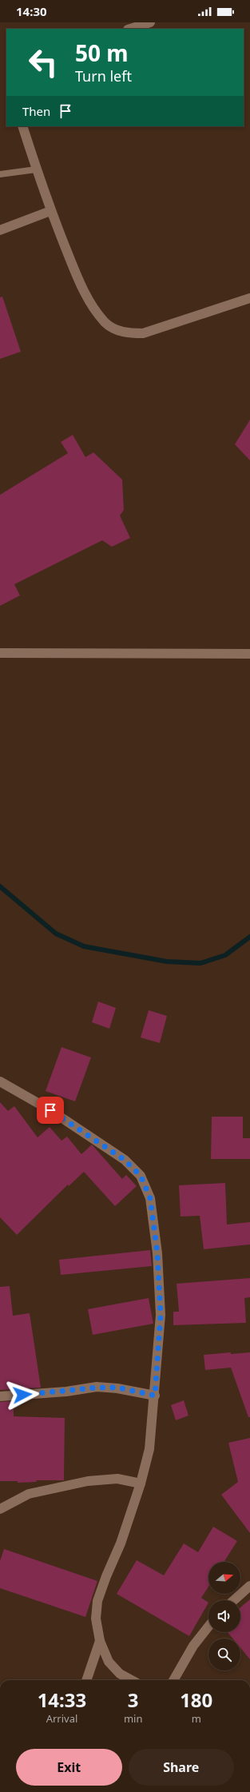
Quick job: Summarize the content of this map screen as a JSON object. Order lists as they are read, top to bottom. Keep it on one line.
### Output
{"north":"right","page":{"status":"14:30","turn":["50 m","Turn left"],"then":"Then","eta":["14:33","Arrival","3","min","180","m"],"buttons":["Exit","Share"]}}
